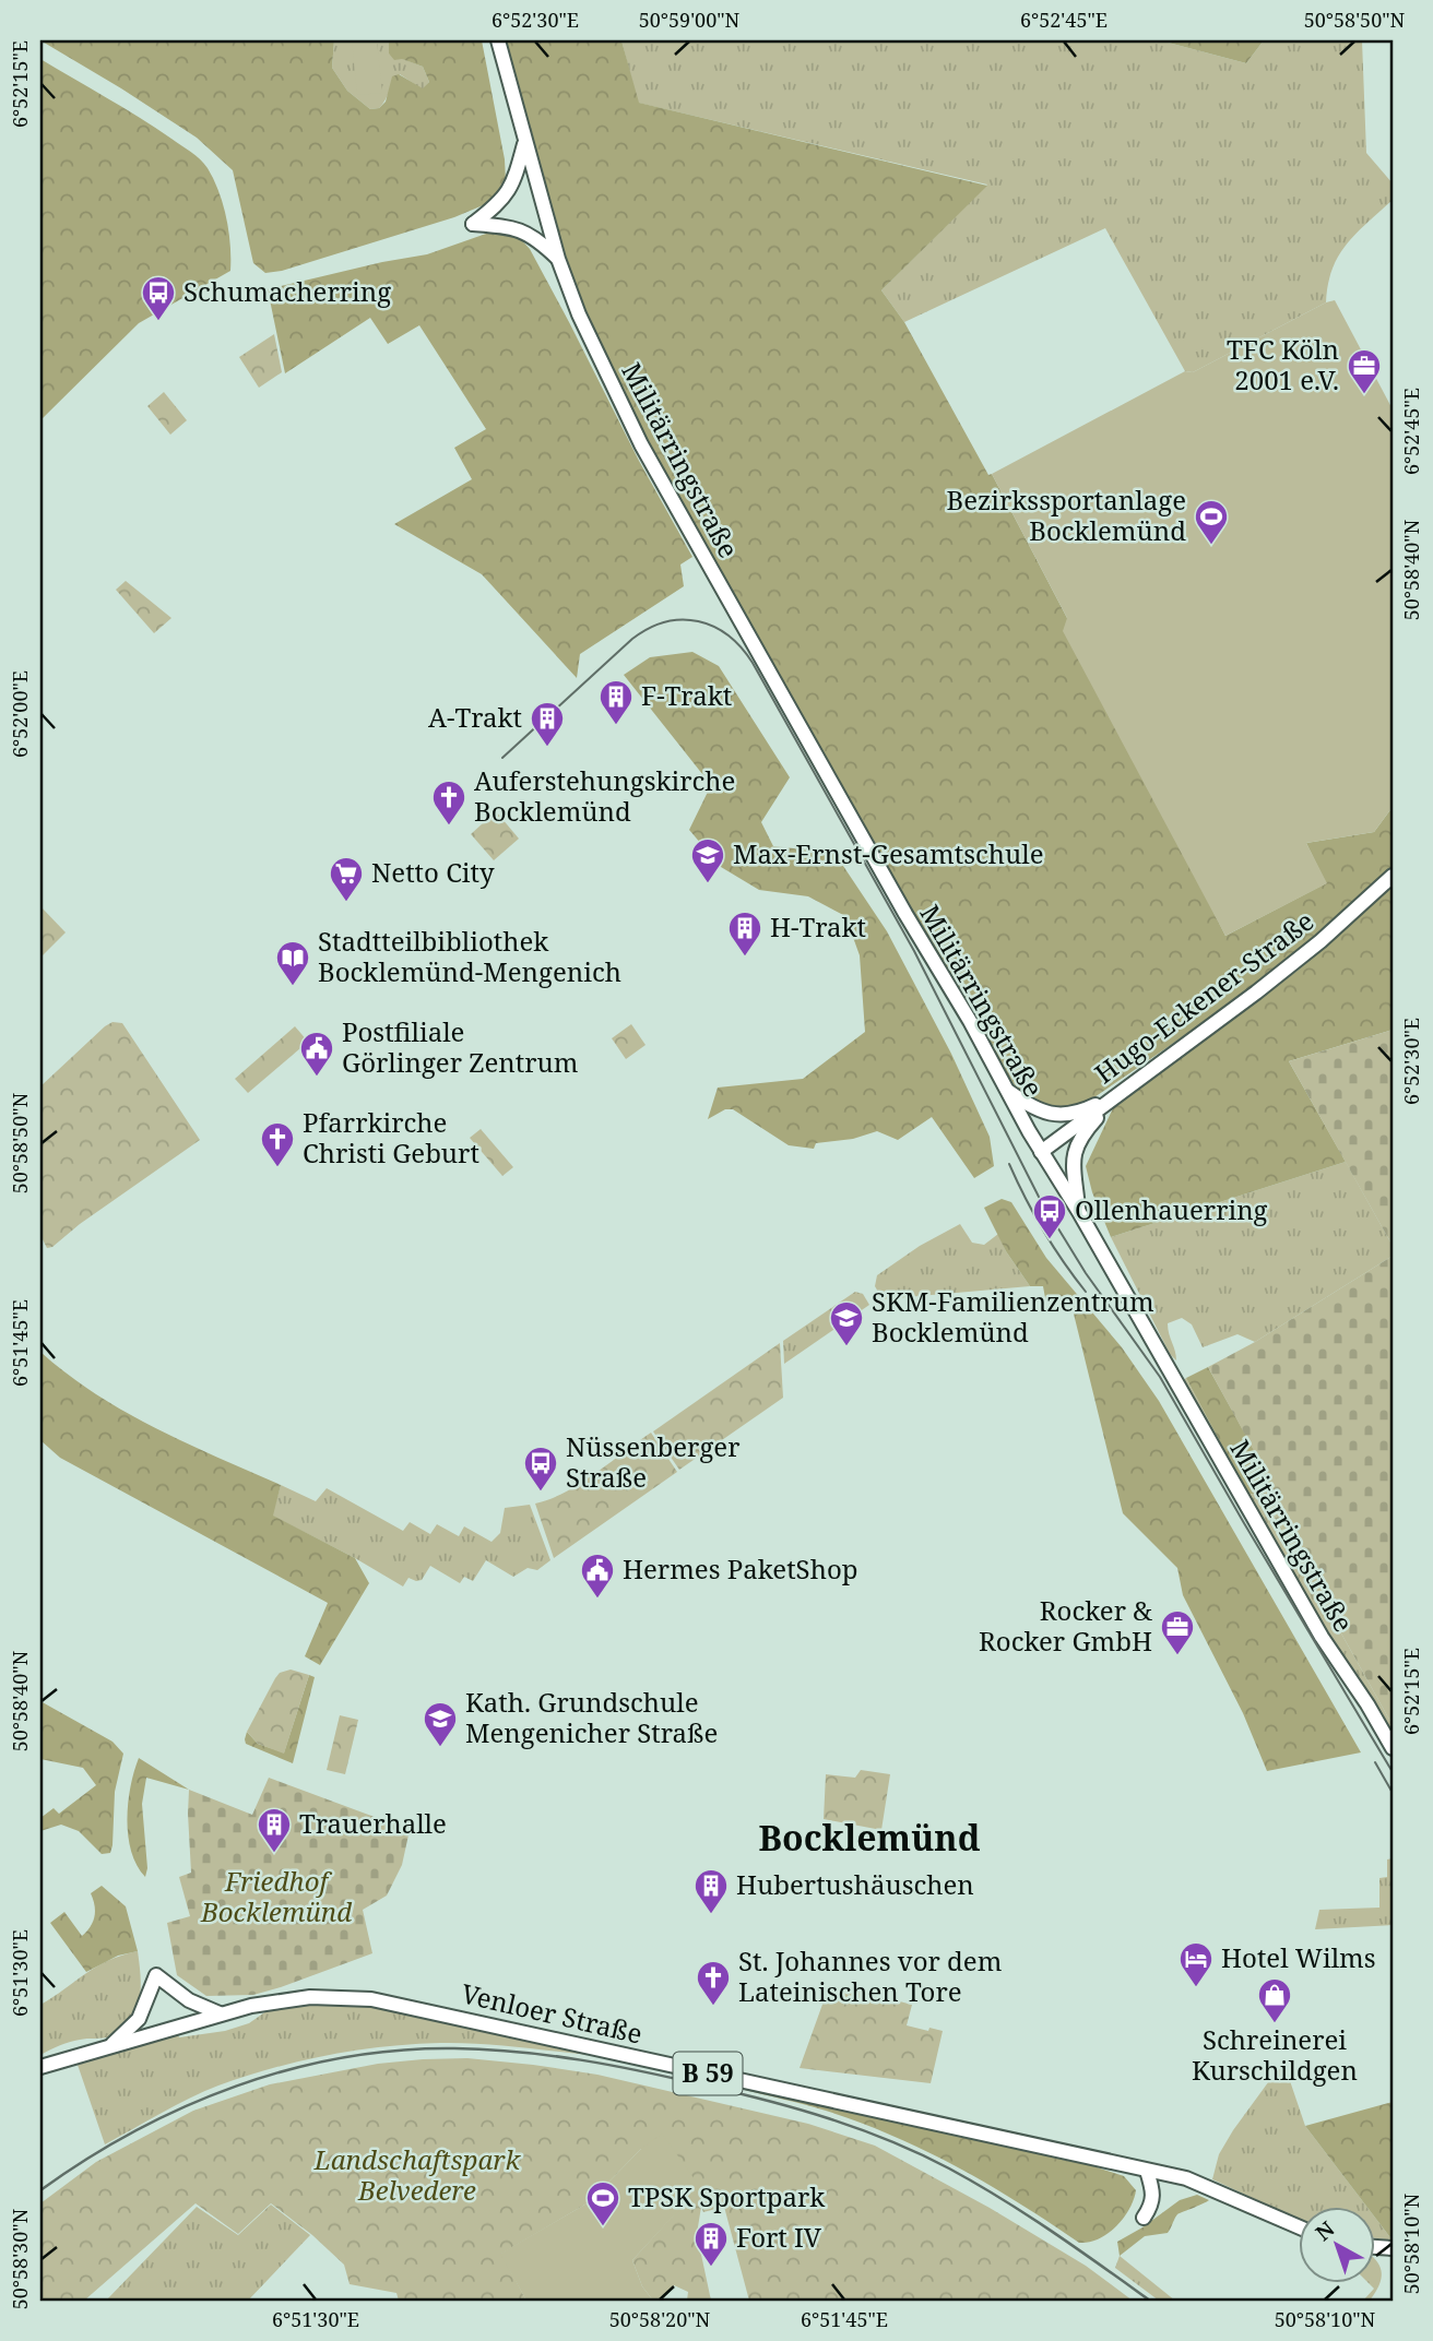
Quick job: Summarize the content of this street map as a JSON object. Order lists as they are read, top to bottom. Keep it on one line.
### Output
{"streets":{"main road":["Militärringstraße","Hugo-Eckener-Straße","Venloer Straße","B 59"]},"crossings":[["Militärringstraße","Hugo-Eckener-Straße"]],"districts":["Bocklemünd"],"parks":["Friedhof Bocklemünd","Landschaftspark Belvedere"],"places":{"bus stop":["Schumacherring","Ollenhauerring","Nüssenberger Straße"],"office":["TFC Köln 2001 e.V.","Rocker & Rocker GmbH"],"sports":["Bezirkssportanlage Bocklemünd","TPSK Sportpark"],"building":["F-Trakt","A-Trakt","H-Trakt","Trauerhalle","Hubertushäuschen","Fort IV"],"church":["Auferstehungskirche Bocklemünd","Pfarrkirche Christi Geburt","St. Johannes vor dem Lateinischen Tore"],"school or university":["Max-Ernst-Gesamtschule","SKM-Familienzentrum Bocklemünd","Kath. Grundschule Mengenicher Straße"],"supermarket":["Netto City"],"library":["Stadtteilbibliothek Bocklemünd-Mengenich"],"public building":["Postfiliale Görlinger Zentrum","Hermes PaketShop"],"hotel":["Hotel Wilms"],"shop":["Schreinerei Kurschildgen"]},"north":"top left","coordinates":["6°52'30\"E","50°59'00\"N","6°52'45\"E","50°58'50\"N","6°52'15\"E","50°58'40\"N","6°52'00\"E","6°51'45\"E","6°51'30\"E","50°58'10\"N","50°58'30\"N","50°58'20\"N"]}
